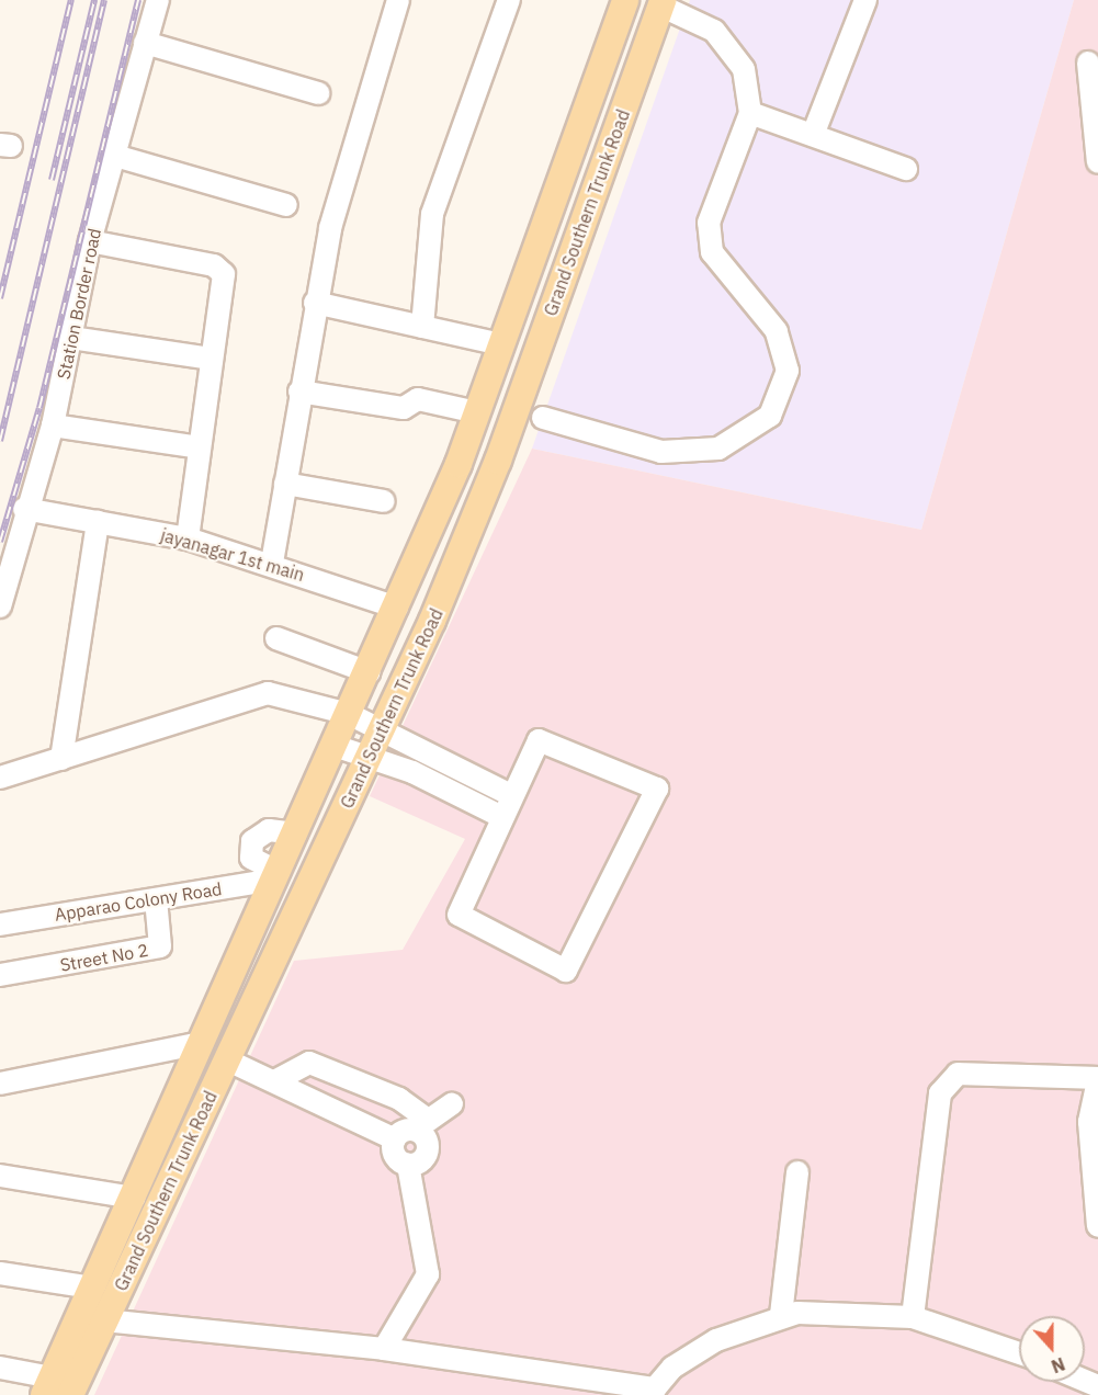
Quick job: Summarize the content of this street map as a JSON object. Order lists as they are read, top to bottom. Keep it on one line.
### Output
{"streets":{"main road":["Grand Southern Trunk Road"],"street":["Station Border road","jayanagar 1st main","Apparao Colony Road","Street No 2"]},"crossings":[["Grand Southern Trunk Road","jayanagar 1st main"],["Grand Southern Trunk Road","Apparao Colony Road"],["Station Border road","jayanagar 1st main"],["Apparao Colony Road","Street No 2"]],"north":"bottom"}
